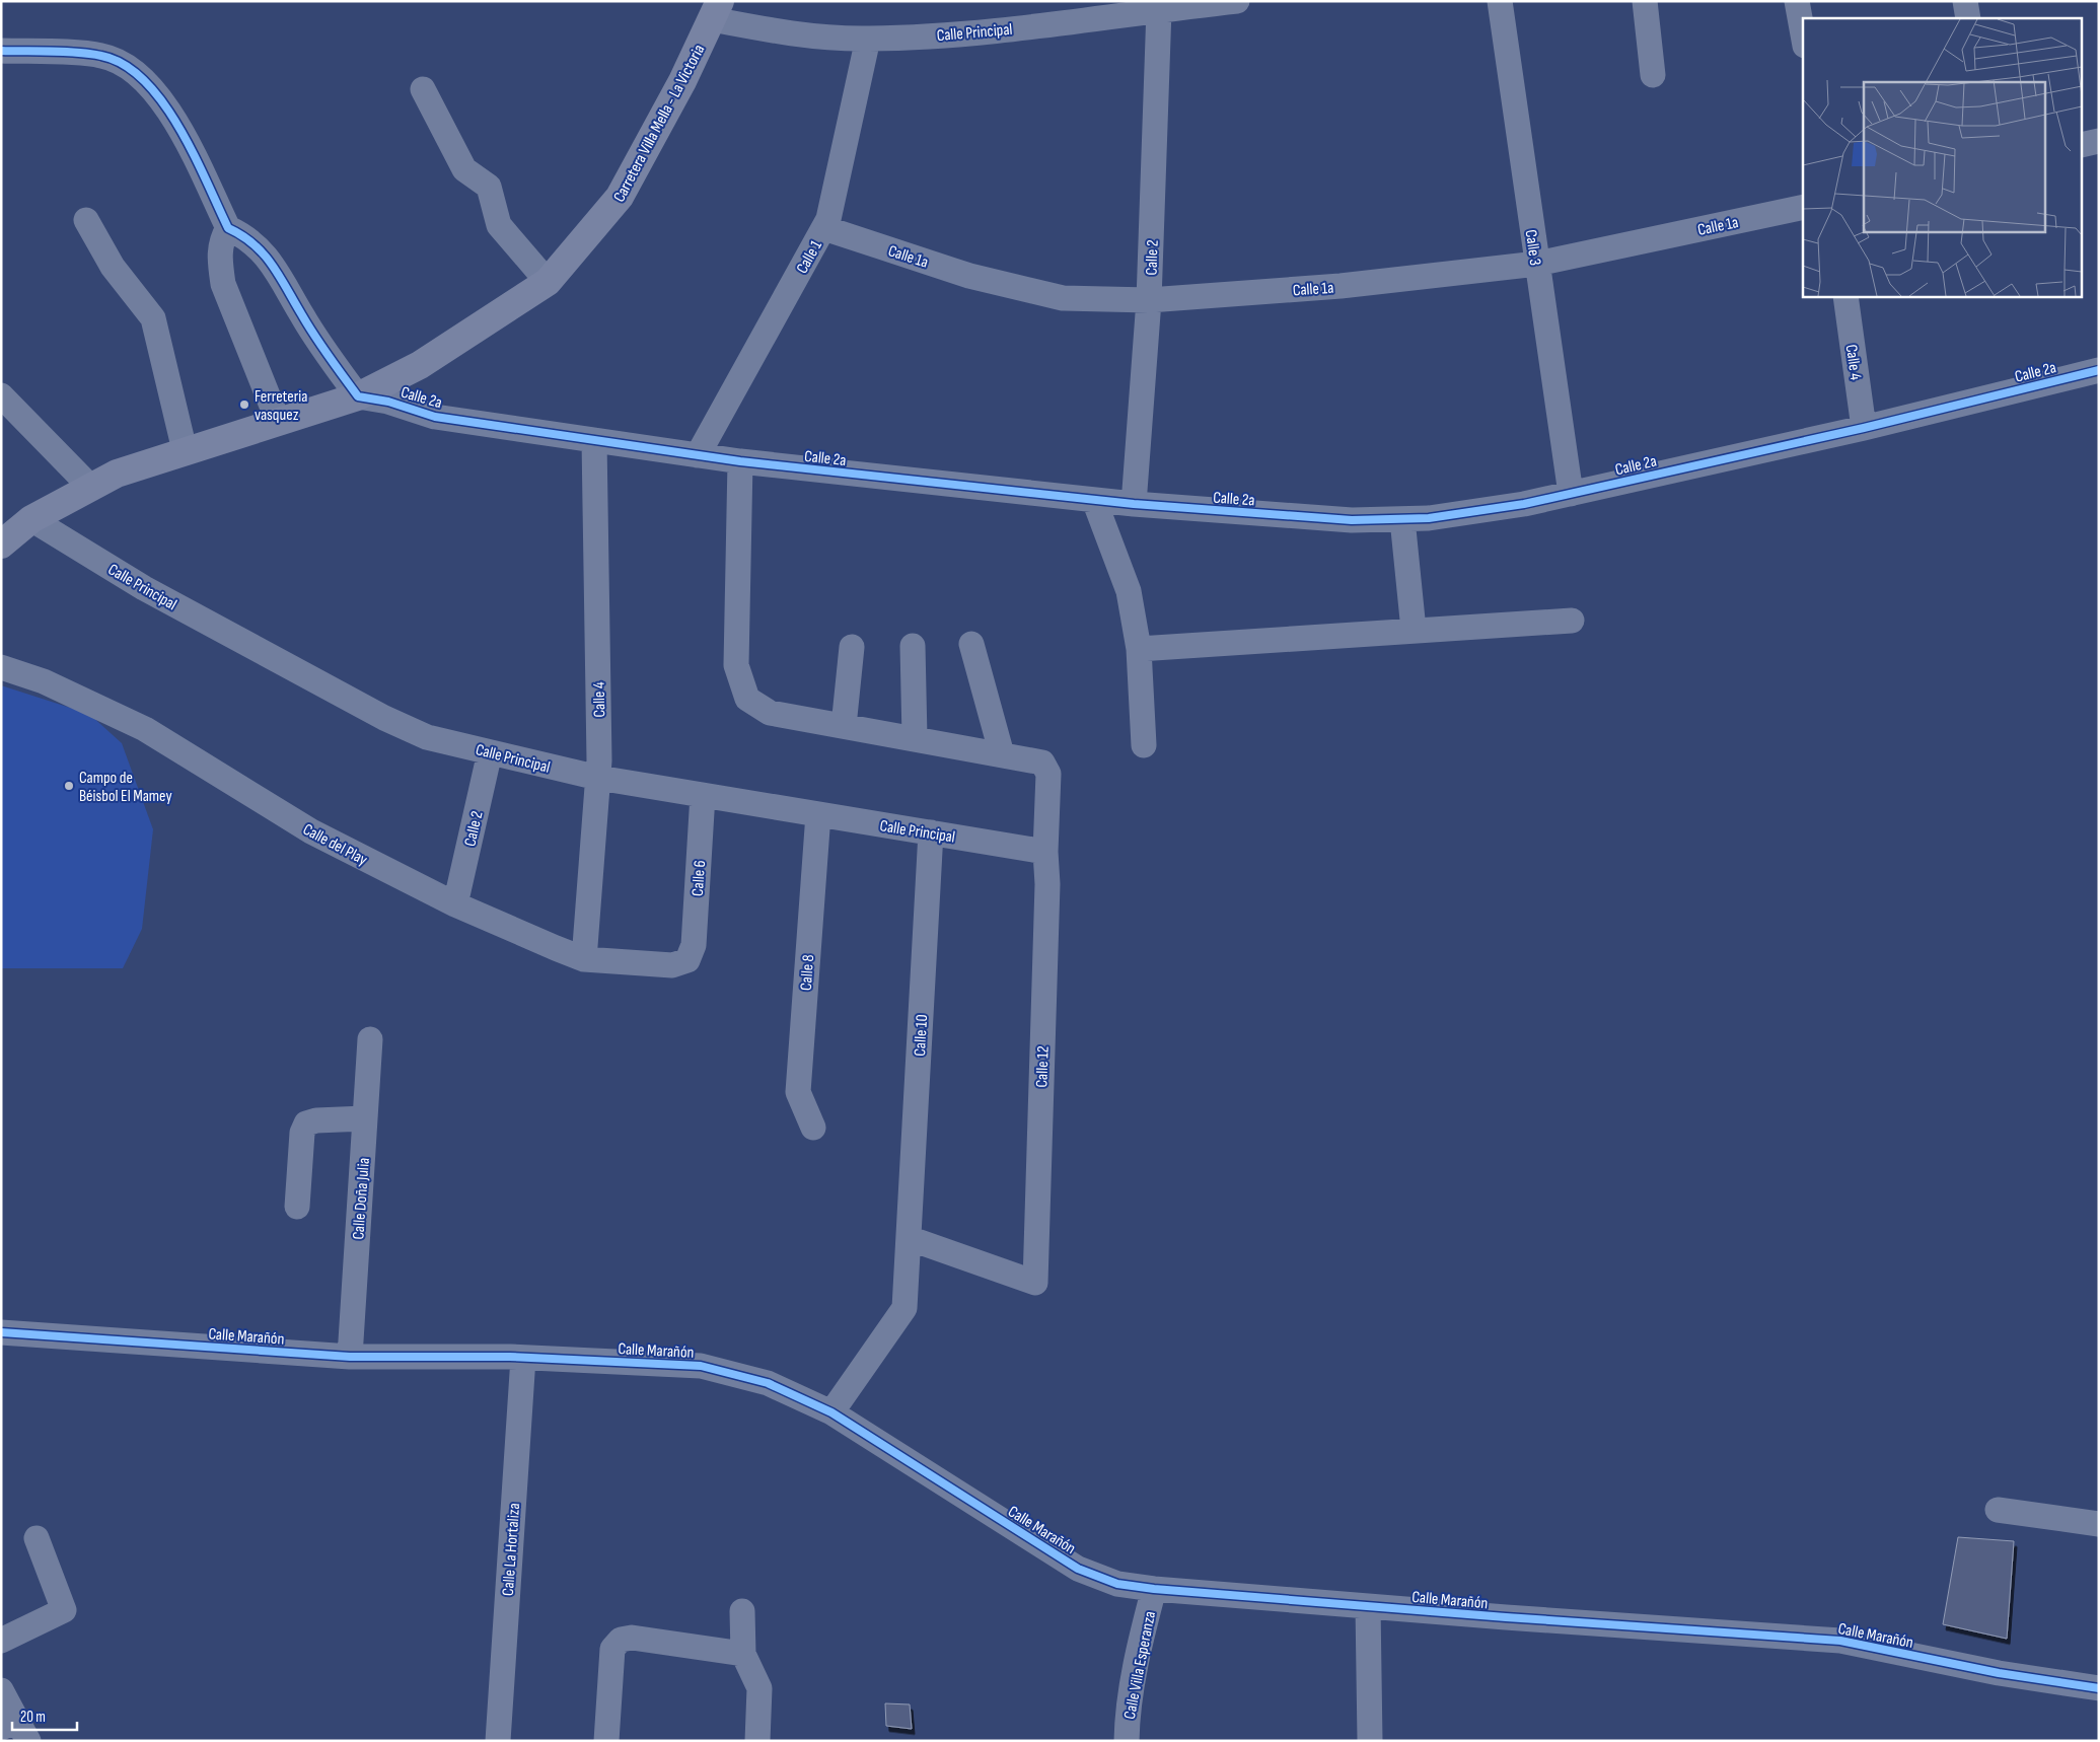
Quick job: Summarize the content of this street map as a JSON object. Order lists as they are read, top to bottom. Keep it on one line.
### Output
{"streets":{"main road":["Carretera Villa Mella - La Victoria"],"street":["Calle Principal","Calle 1a","Calle 3","Calle 1","Calle 2","Calle 4","Calle 2a","Calle del Play","Calle 6","Calle 8","Calle 10","Calle 12","Calle Doña Julia","Calle Marañón","Calle La Hortaliza","Calle Villa Esperanza"]},"crossings":[["Calle Principal","Carretera Villa Mella - La Victoria"],["Calle Principal","Calle 1"],["Calle Principal","Calle 2"],["Calle Principal","Calle 4"],["Calle Principal","Calle 6"],["Calle Principal","Calle 8"],["Calle Principal","Calle 10"],["Calle Principal","Calle 12"],["Carretera Villa Mella - La Victoria","Calle 2a"],["Calle 1a","Calle 3"],["Calle 1a","Calle 1"],["Calle 1a","Calle 2"],["Calle 3","Calle 2a"],["Calle 1","Calle 2a"],["Calle 2","Calle 2a"],["Calle 2","Calle del Play"],["Calle 4","Calle 2a"],["Calle 4","Calle del Play"],["Calle del Play","Calle 6"],["Calle 10","Calle 12"],["Calle 10","Calle Marañón"],["Calle Doña Julia","Calle Marañón"],["Calle Marañón","Calle La Hortaliza"],["Calle Marañón","Calle Villa Esperanza"]],"places":["Ferreteria vasquez","Campo de Béisbol El Mamey"],"scale_bar":"20 m"}
